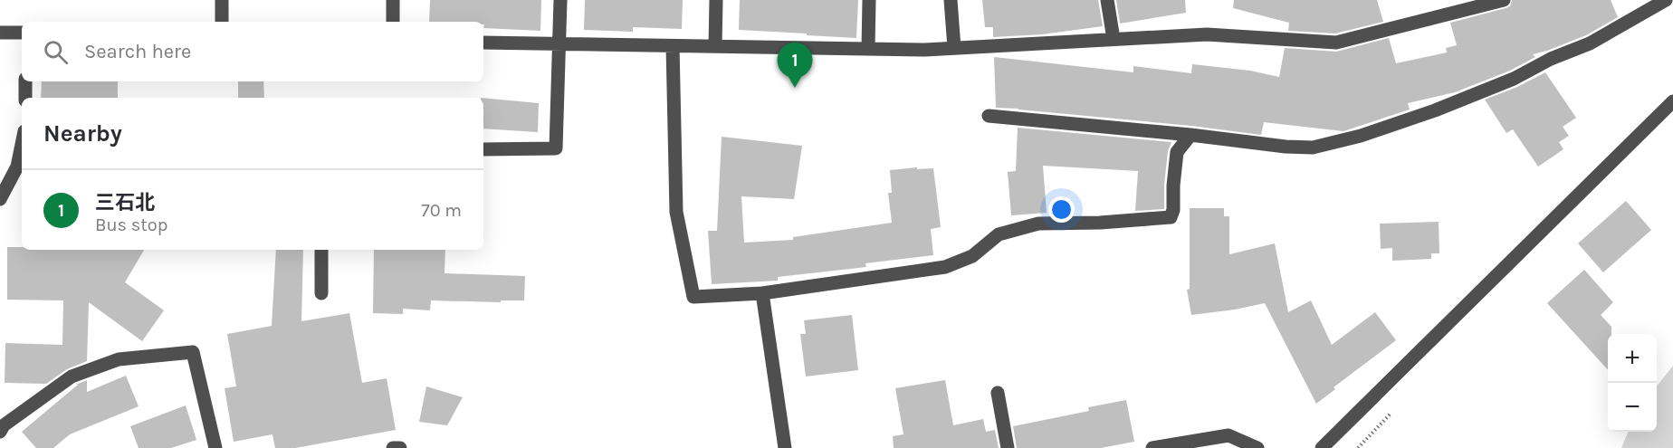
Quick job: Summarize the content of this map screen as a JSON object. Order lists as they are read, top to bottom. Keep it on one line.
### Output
{"page":{"search":"Search here","pins":"1","heading":"Nearby","list":[{"mark":"1","name":"三石北","note":"Bus stop","value":"70 m"}],"map_buttons":["+","−"]}}
